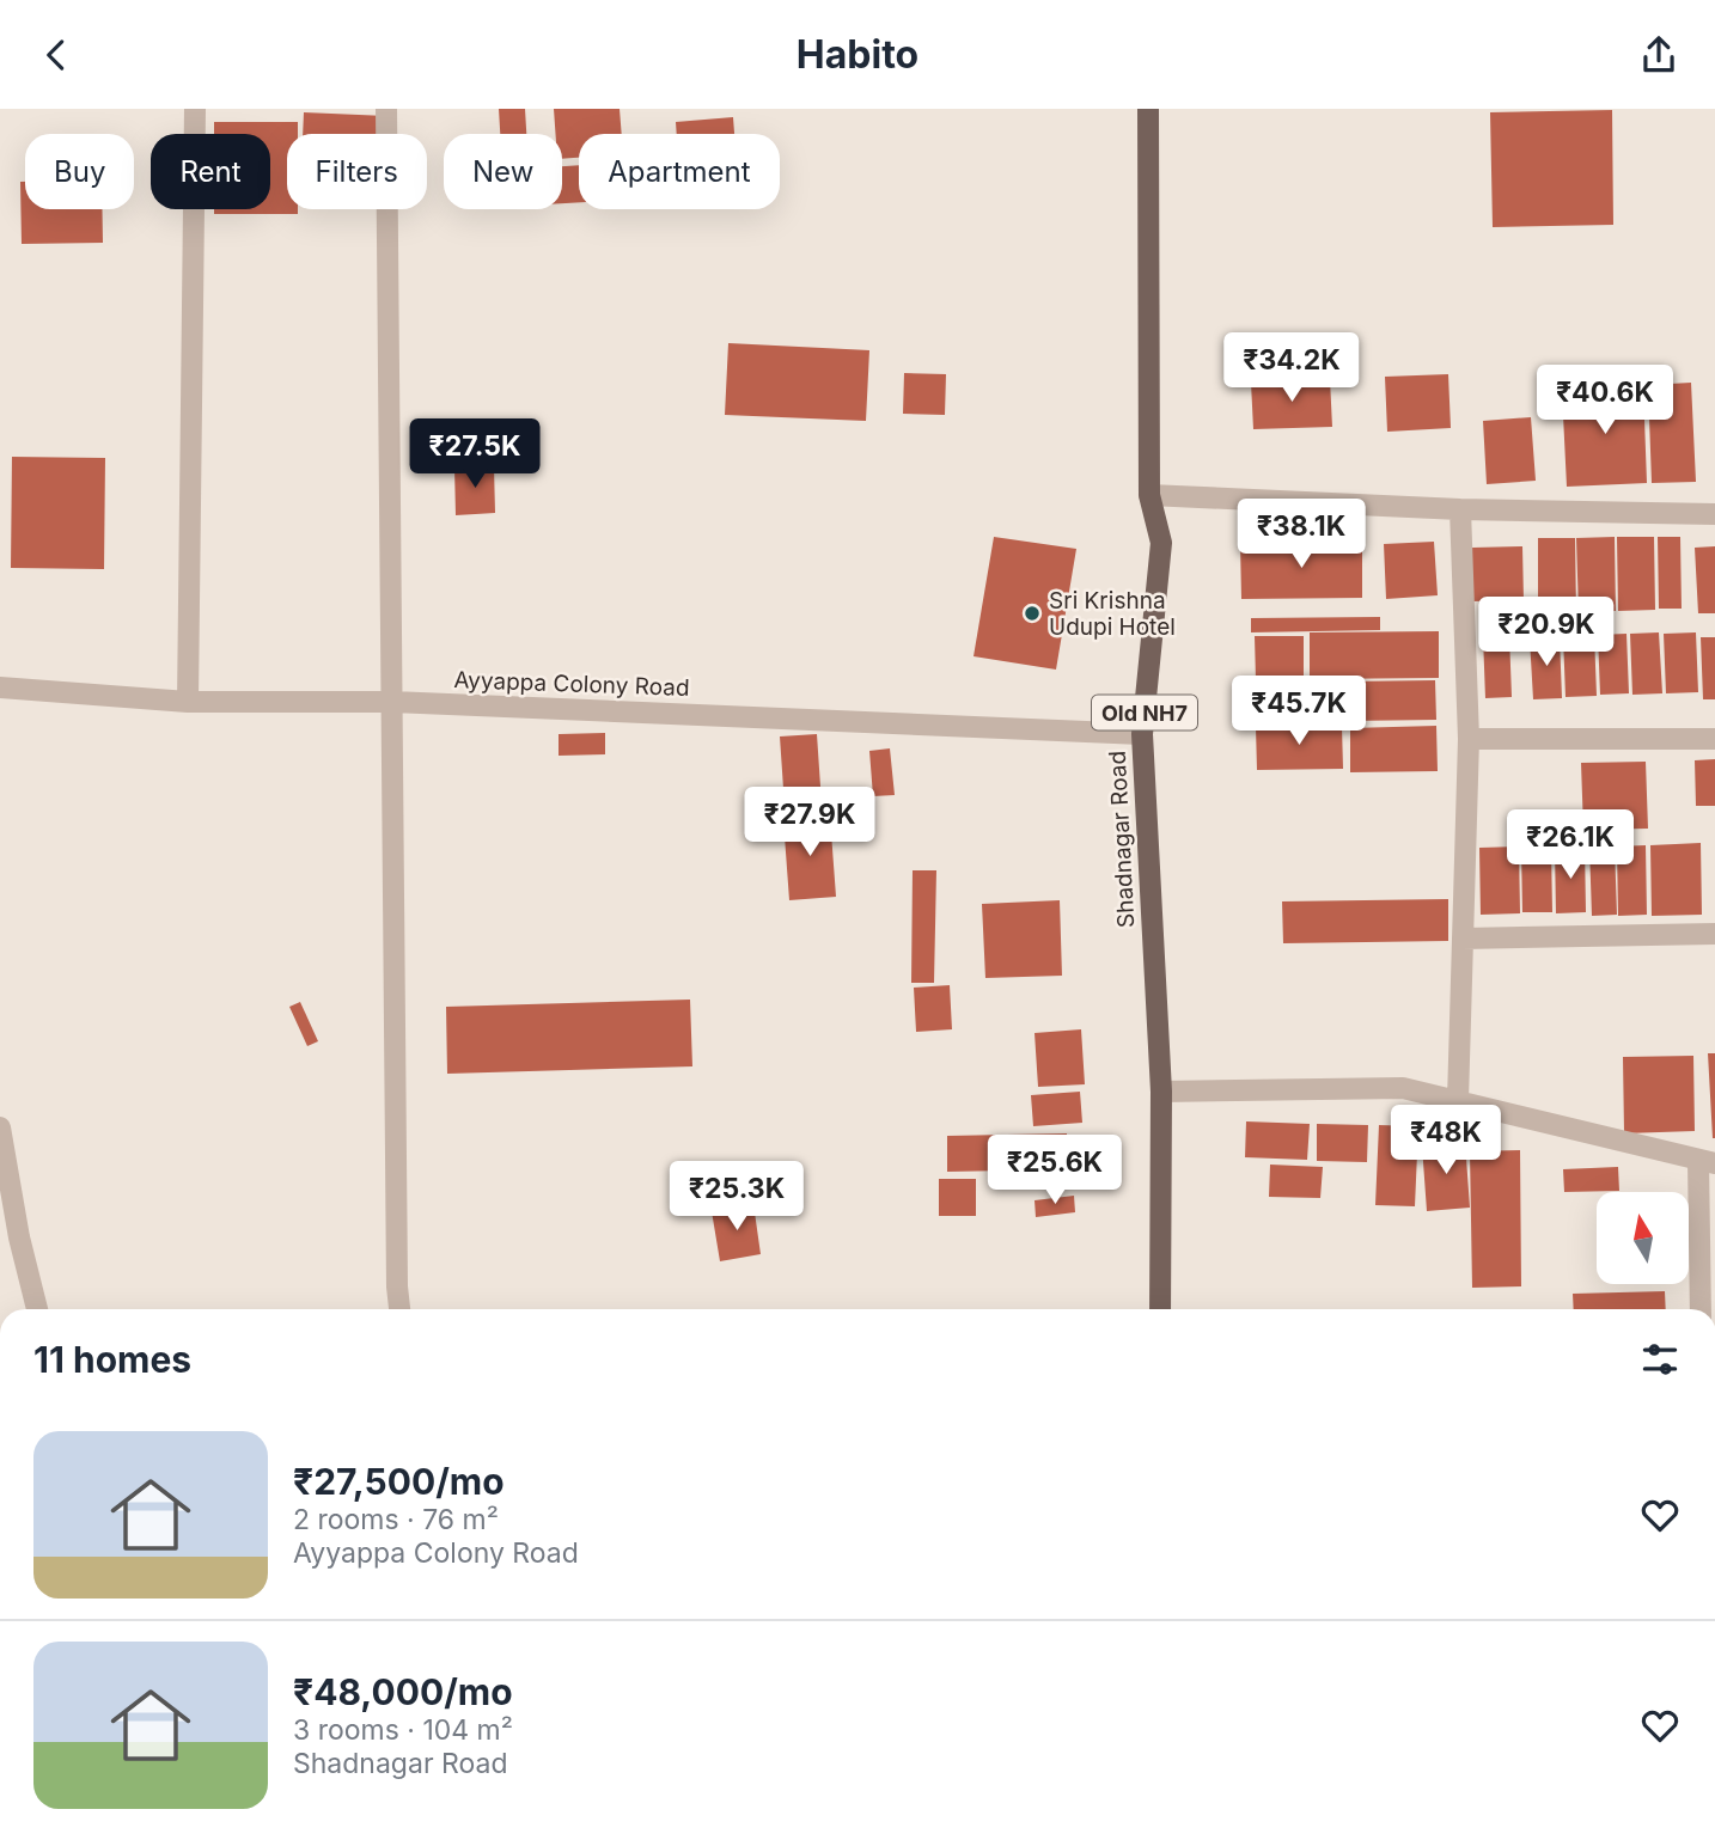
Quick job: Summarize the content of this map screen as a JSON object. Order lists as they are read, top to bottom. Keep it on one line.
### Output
{"streets":{"main road":["Old NH7","Shadnagar Road"],"street":["Ayyappa Colony Road"]},"crossings":[["Ayyappa Colony Road","Shadnagar Road"]],"places":["Sri Krishna Udupi Hotel"],"north":"top","page":{"header":"Habito","chip":["Buy","Rent","Filters","New","Apartment"],"price":["₹34.2K","₹40.6K","₹27.5K","₹38.1K","₹20.9K","₹45.7K","₹27.9K","₹26.1K","₹48K","₹25.6K","₹25.3K"],"heading":"11 homes","list":[{"name":"₹27,500/mo","note":"2 rooms · 76 m² · Ayyappa Colony Road"},{"name":"₹48,000/mo","note":"3 rooms · 104 m² · Shadnagar Road"}]}}
